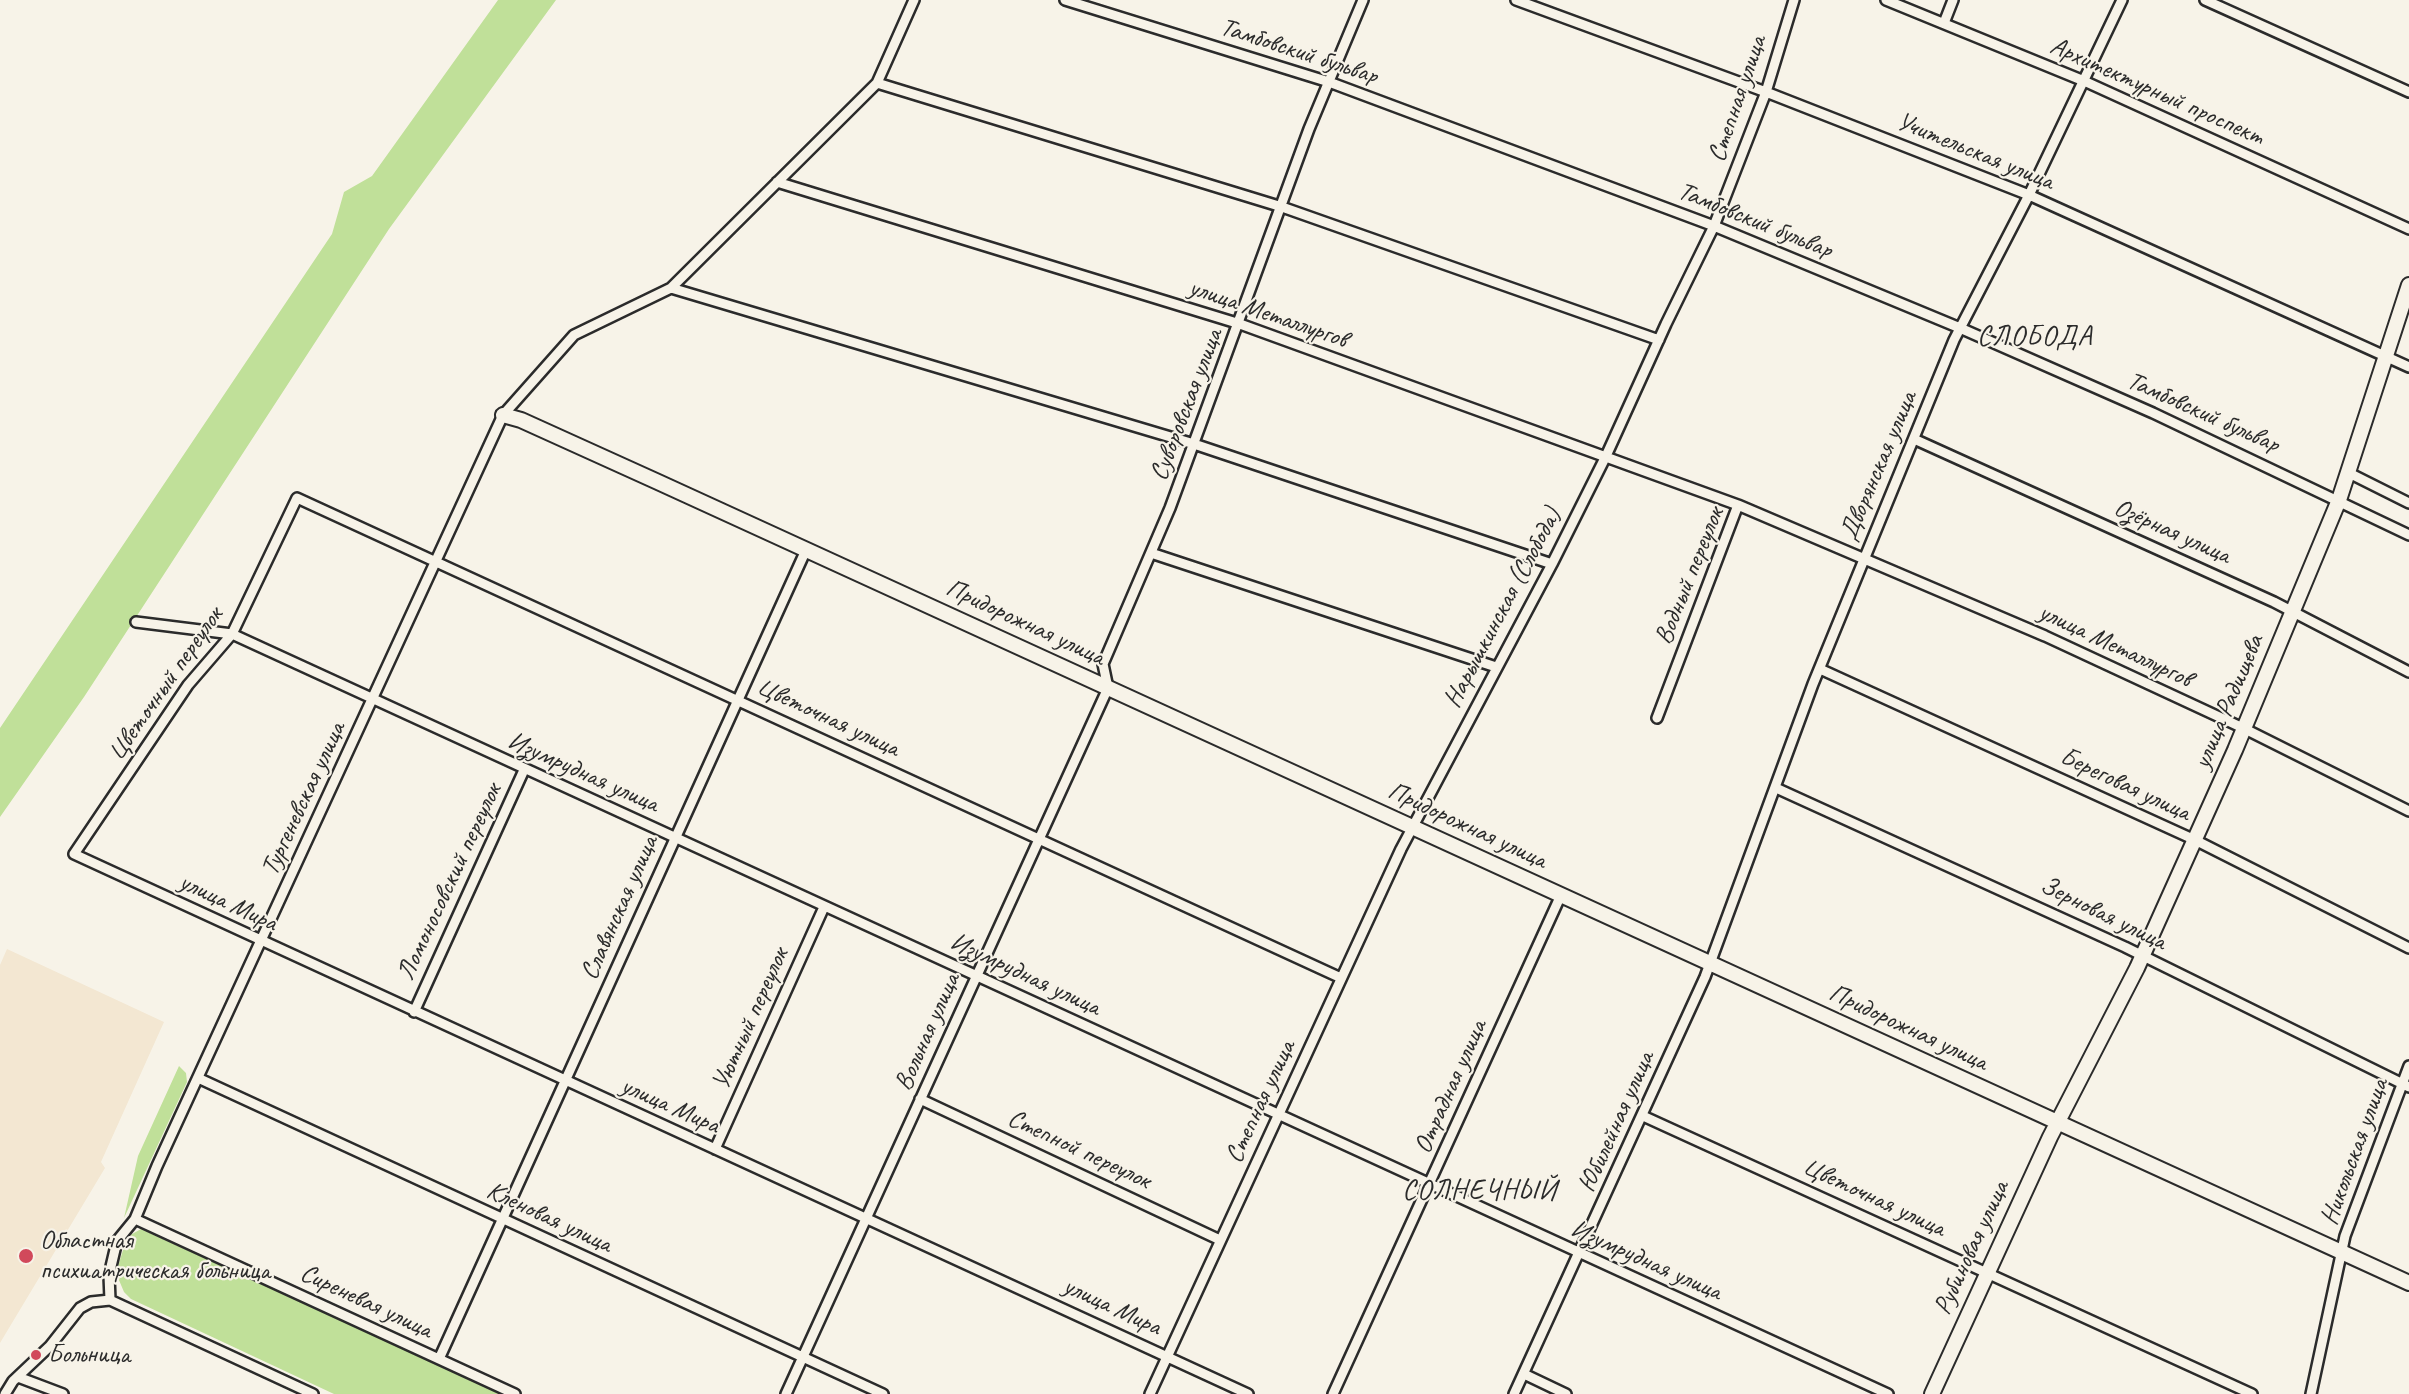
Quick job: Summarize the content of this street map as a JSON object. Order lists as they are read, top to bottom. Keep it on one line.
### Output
{"streets":{"street":["Тамбовский бульвар","Архитектурный проспект","Степная улица","Учительская улица","улица Металлургов","Суворовская улица","Дворянская улица","Озёрная улица","Водный переулок","Нарышкинская (Слобода)","Придорожная улица","Цветочный переулок","улица Радищева","Цветочная улица","Изумрудная улица","Береговая улица","Тургеневская улица","Ломоносовский переулок","улица Мира","Славянская улица","Зерновая улица","Уютный переулок","Вольная улица","Отрадная улица","Юбилейная улица","Степной переулок","Никольская улица","Кленовая улица","Рубиновая улица","Сиреневая улица"]},"crossings":[["Тамбовский бульвар","Степная улица"],["Тамбовский бульвар","Суворовская улица"],["Тамбовский бульвар","Дворянская улица"],["Тамбовский бульвар","улица Радищева"],["Архитектурный проспект","Дворянская улица"],["Степная улица","Учительская улица"],["Степная улица","Нарышкинская (Слобода)"],["Степная улица","Придорожная улица"],["Степная улица","Цветочная улица"],["Степная улица","Изумрудная улица"],["Степная улица","улица Мира"],["Степная улица","Степной переулок"],["Учительская улица","Дворянская улица"],["Учительская улица","улица Радищева"],["улица Металлургов","Суворовская улица"],["улица Металлургов","Дворянская улица"],["улица Металлургов","Водный переулок"],["улица Металлургов","Нарышкинская (Слобода)"],["улица Металлургов","улица Радищева"],["улица Металлургов","Тургеневская улица"],["Суворовская улица","Придорожная улица"],["Суворовская улица","Вольная улица"],["Дворянская улица","Озёрная улица"],["Дворянская улица","Водный переулок"],["Дворянская улица","Придорожная улица"],["Дворянская улица","Береговая улица"],["Дворянская улица","Зерновая улица"],["Дворянская улица","Юбилейная улица"],["Озёрная улица","улица Радищева"],["Нарышкинская (Слобода)","Придорожная улица"],["Придорожная улица","улица Радищева"],["Придорожная улица","Тургеневская улица"],["Придорожная улица","Славянская улица"],["Придорожная улица","Вольная улица"],["Придорожная улица","Отрадная улица"],["Придорожная улица","Юбилейная улица"],["Придорожная улица","Никольская улица"],["Придорожная улица","Рубиновая улица"],["Цветочный переулок","Цветочная улица"],["Цветочный переулок","Изумрудная улица"],["Цветочный переулок","улица Мира"],["улица Радищева","Береговая улица"],["улица Радищева","Зерновая улица"],["улица Радищева","Рубиновая улица"],["Цветочная улица","Тургеневская улица"],["Цветочная улица","Славянская улица"],["Цветочная улица","Вольная улица"],["Цветочная улица","Юбилейная улица"],["Цветочная улица","Рубиновая улица"],["Изумрудная улица","Тургеневская улица"],["Изумрудная улица","Ломоносовский переулок"],["Изумрудная улица","Славянская улица"],["Изумрудная улица","Уютный переулок"],["Изумрудная улица","Вольная улица"],["Изумрудная улица","Отрадная улица"],["Изумрудная улица","Юбилейная улица"],["Тургеневская улица","улица Мира"],["Тургеневская улица","Кленовая улица"],["Тургеневская улица","Сиреневая улица"],["Ломоносовский переулок","улица Мира"],["улица Мира","Славянская улица"],["улица Мира","Уютный переулок"],["улица Мира","Вольная улица"],["Славянская улица","Кленовая улица"],["Славянская улица","Сиреневая улица"],["Зерновая улица","Никольская улица"],["Вольная улица","Степной переулок"],["Вольная улица","Кленовая улица"]],"districts":["СЛОБОДА","СОЛНЕЧНЫЙ"],"places":["Областная психиатрическая больница","Больница"]}
